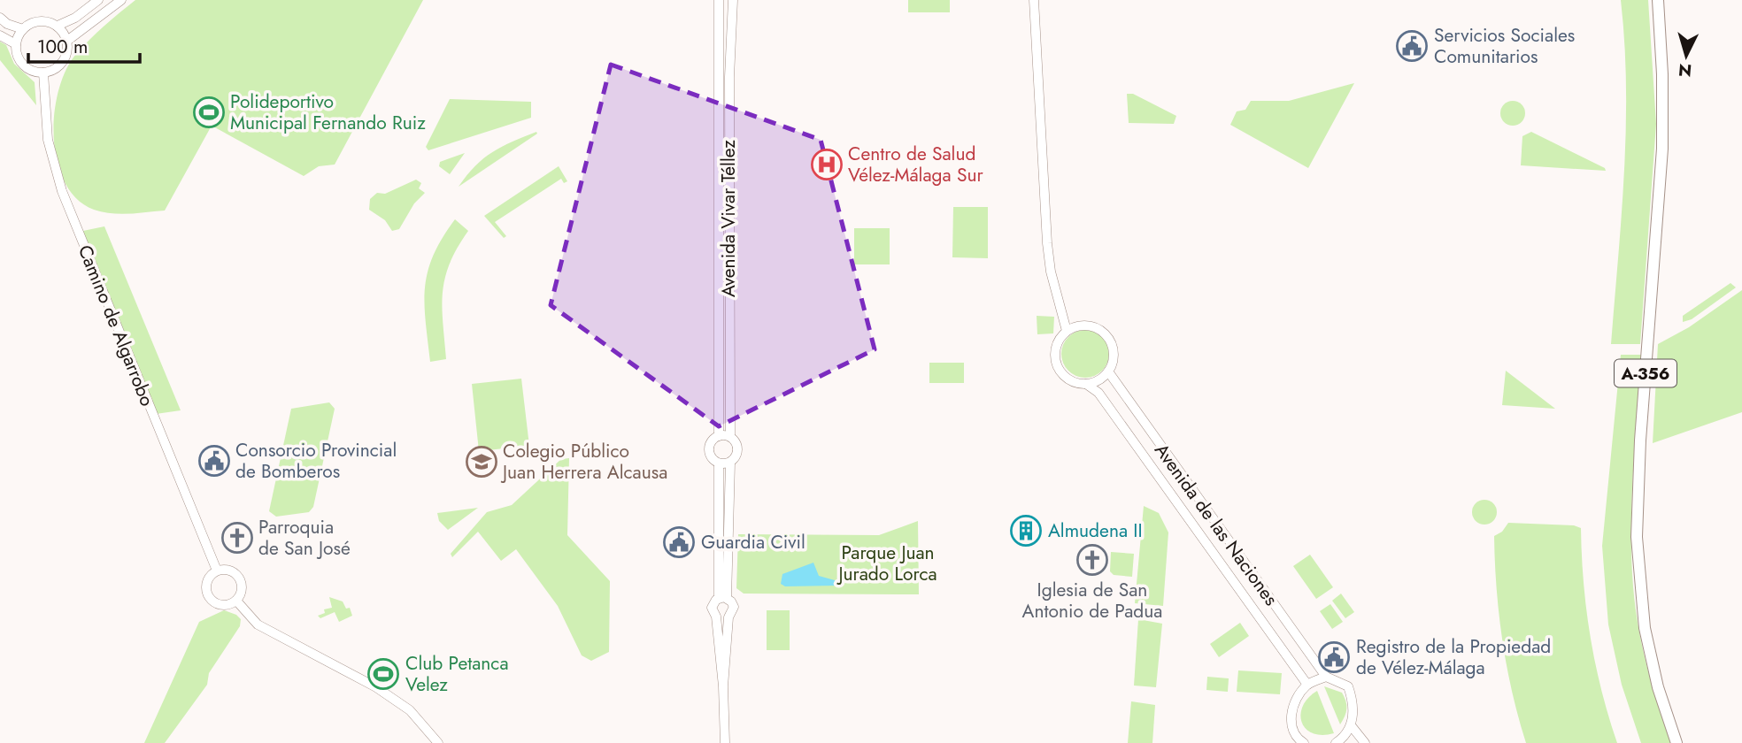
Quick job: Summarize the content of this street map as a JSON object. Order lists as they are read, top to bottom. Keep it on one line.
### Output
{"streets":{"main road":["A-356"],"street":["Avenida Vivar Téllez","Camino de Algarrobo","Avenida de las Naciones"]},"parks":["Parque Juan Jurado Lorca"],"places":{"public building":["Servicios Sociales Comunitarios","Consorcio Provincial de Bomberos","Guardia Civil","Registro de la Propiedad de Vélez-Málaga"],"sports":["Polideportivo Municipal Fernando Ruiz","Club Petanca Velez"],"hospital":["Centro de Salud Vélez-Málaga Sur"],"school or university":["Colegio Público Juan Herrera Alcausa"],"building":["Almudena II"],"church":["Parroquia de San José","Iglesia de San Antonio de Padua"]},"scale_bar":"100 m","north":"bottom"}
